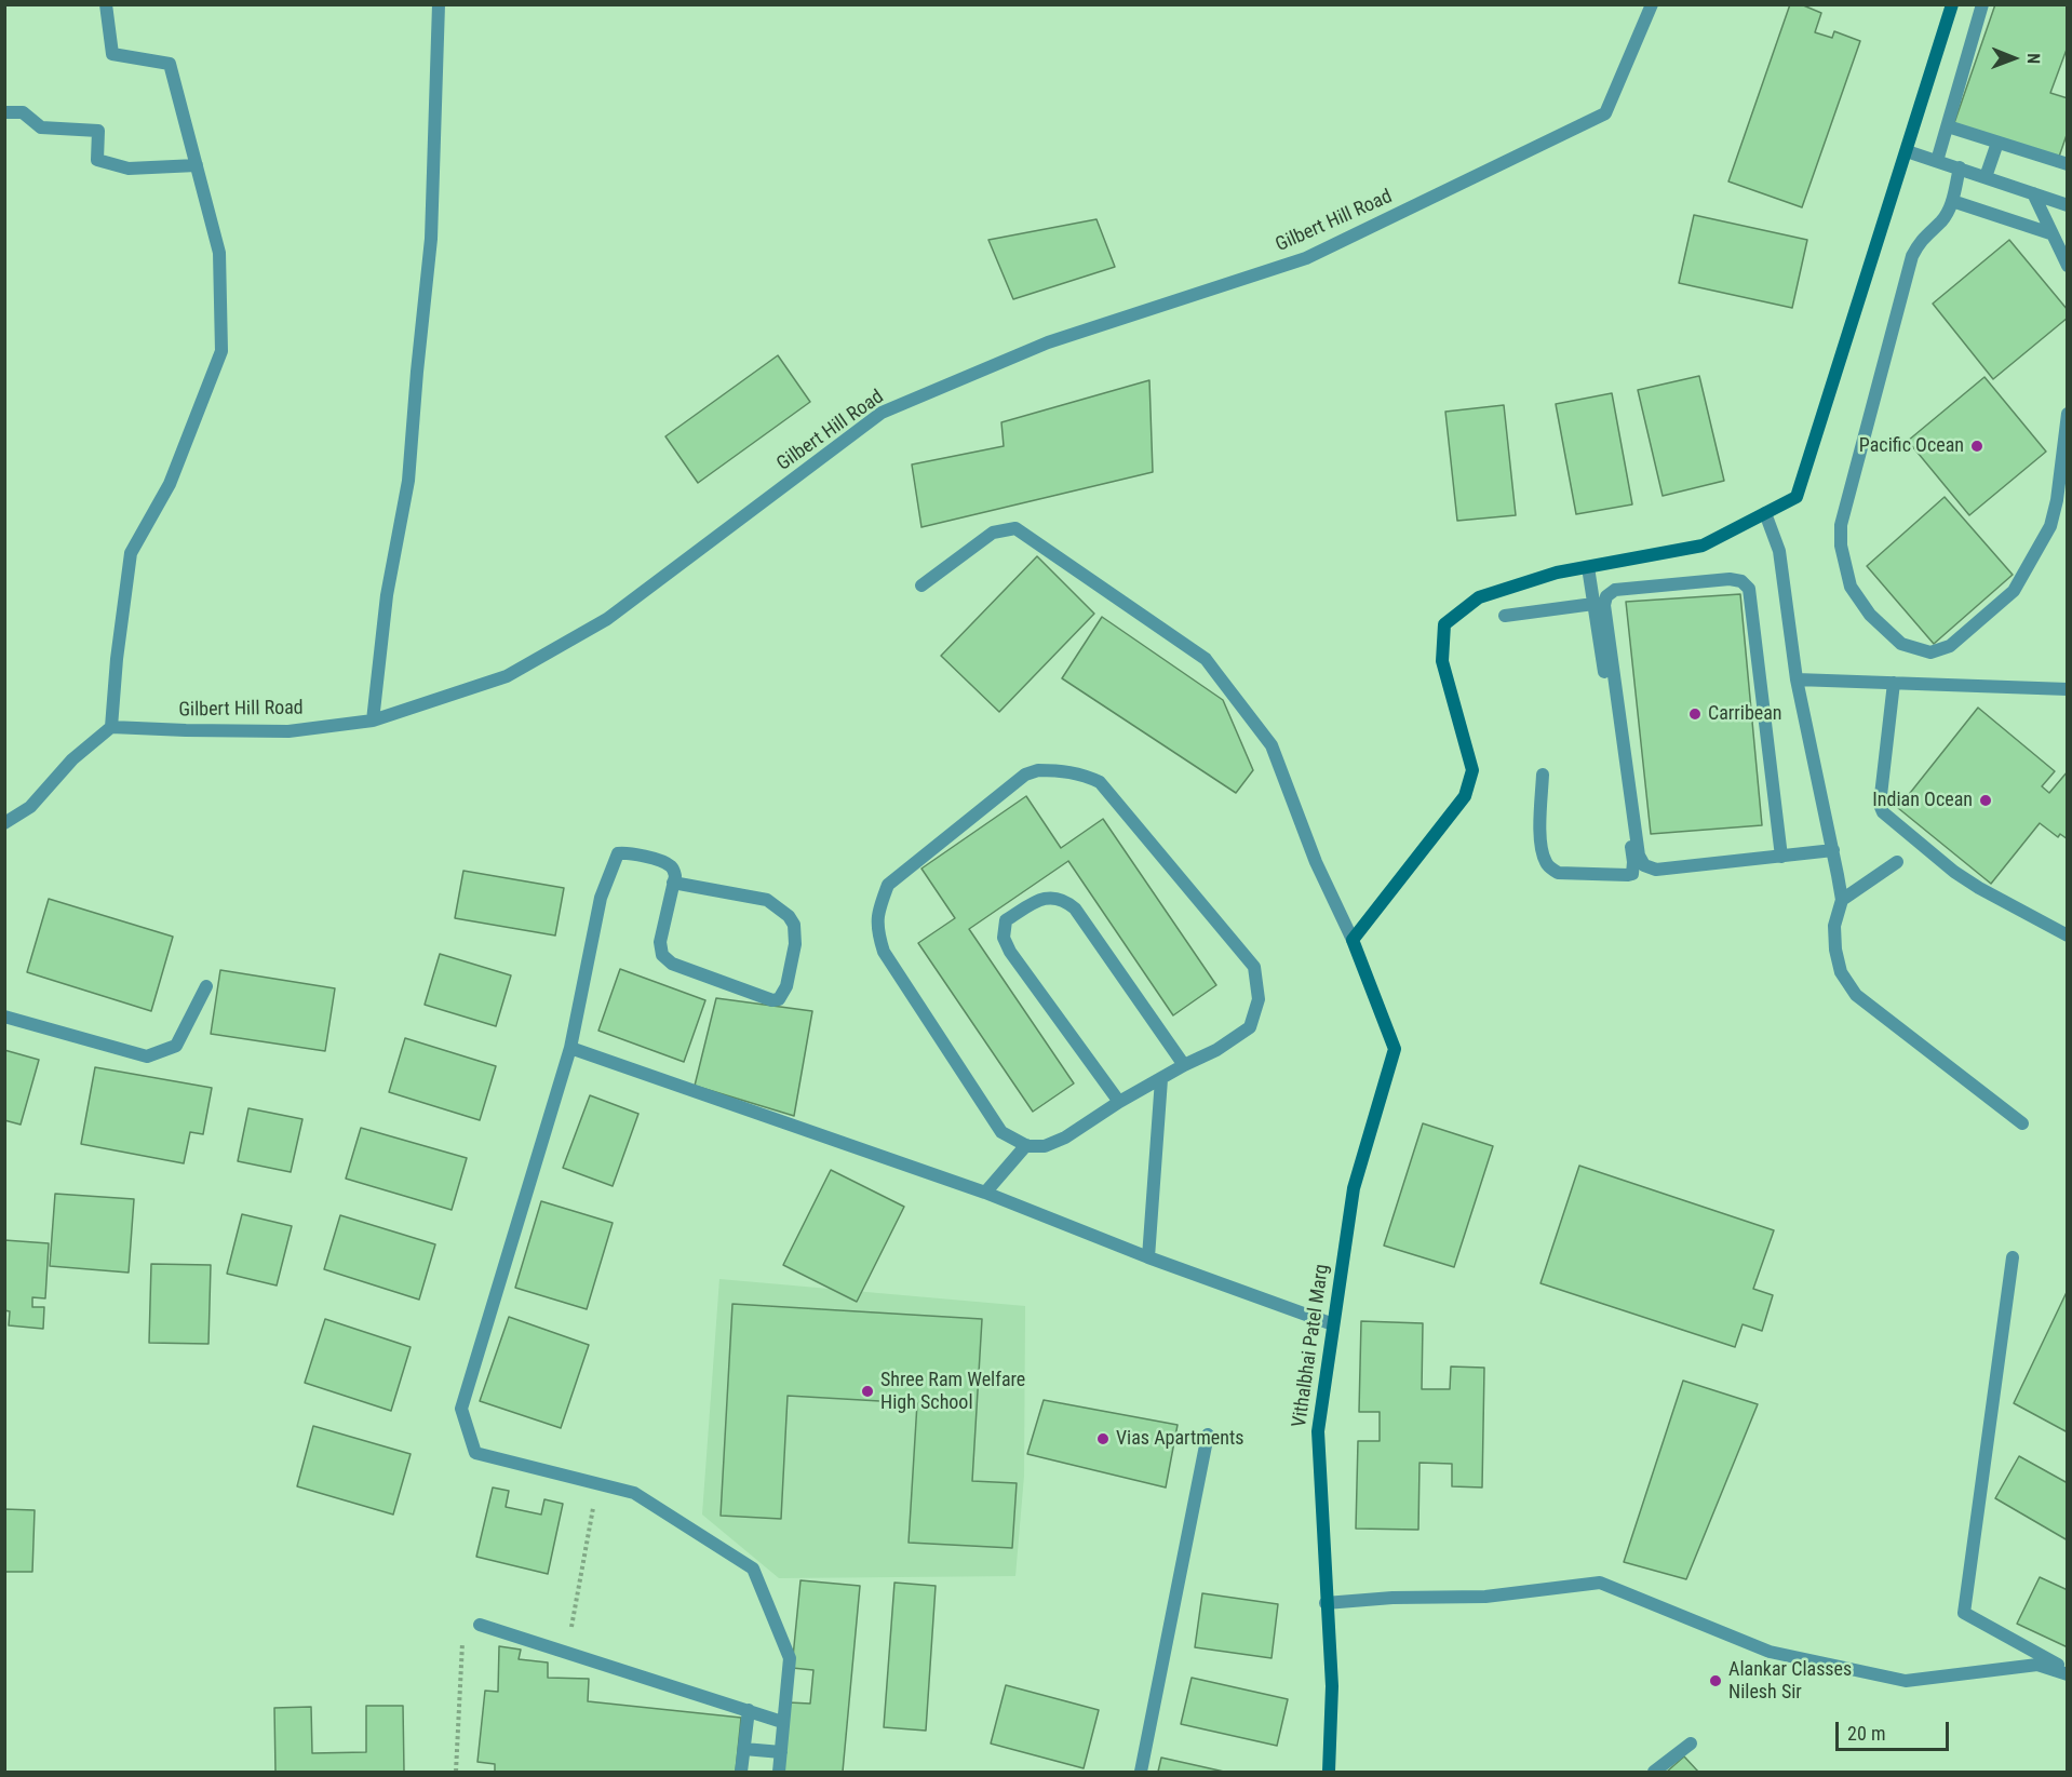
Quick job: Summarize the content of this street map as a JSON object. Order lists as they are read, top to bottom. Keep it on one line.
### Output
{"streets":{"street":["Gilbert Hill Road","Vithalbhai Patel Marg"]},"places":["Pacific Ocean","Carribean","Indian Ocean","Shree Ram Welfare High School","Vias Apartments","Alankar Classes Nilesh Sir"],"scale_bar":"20 m","north":"right"}
